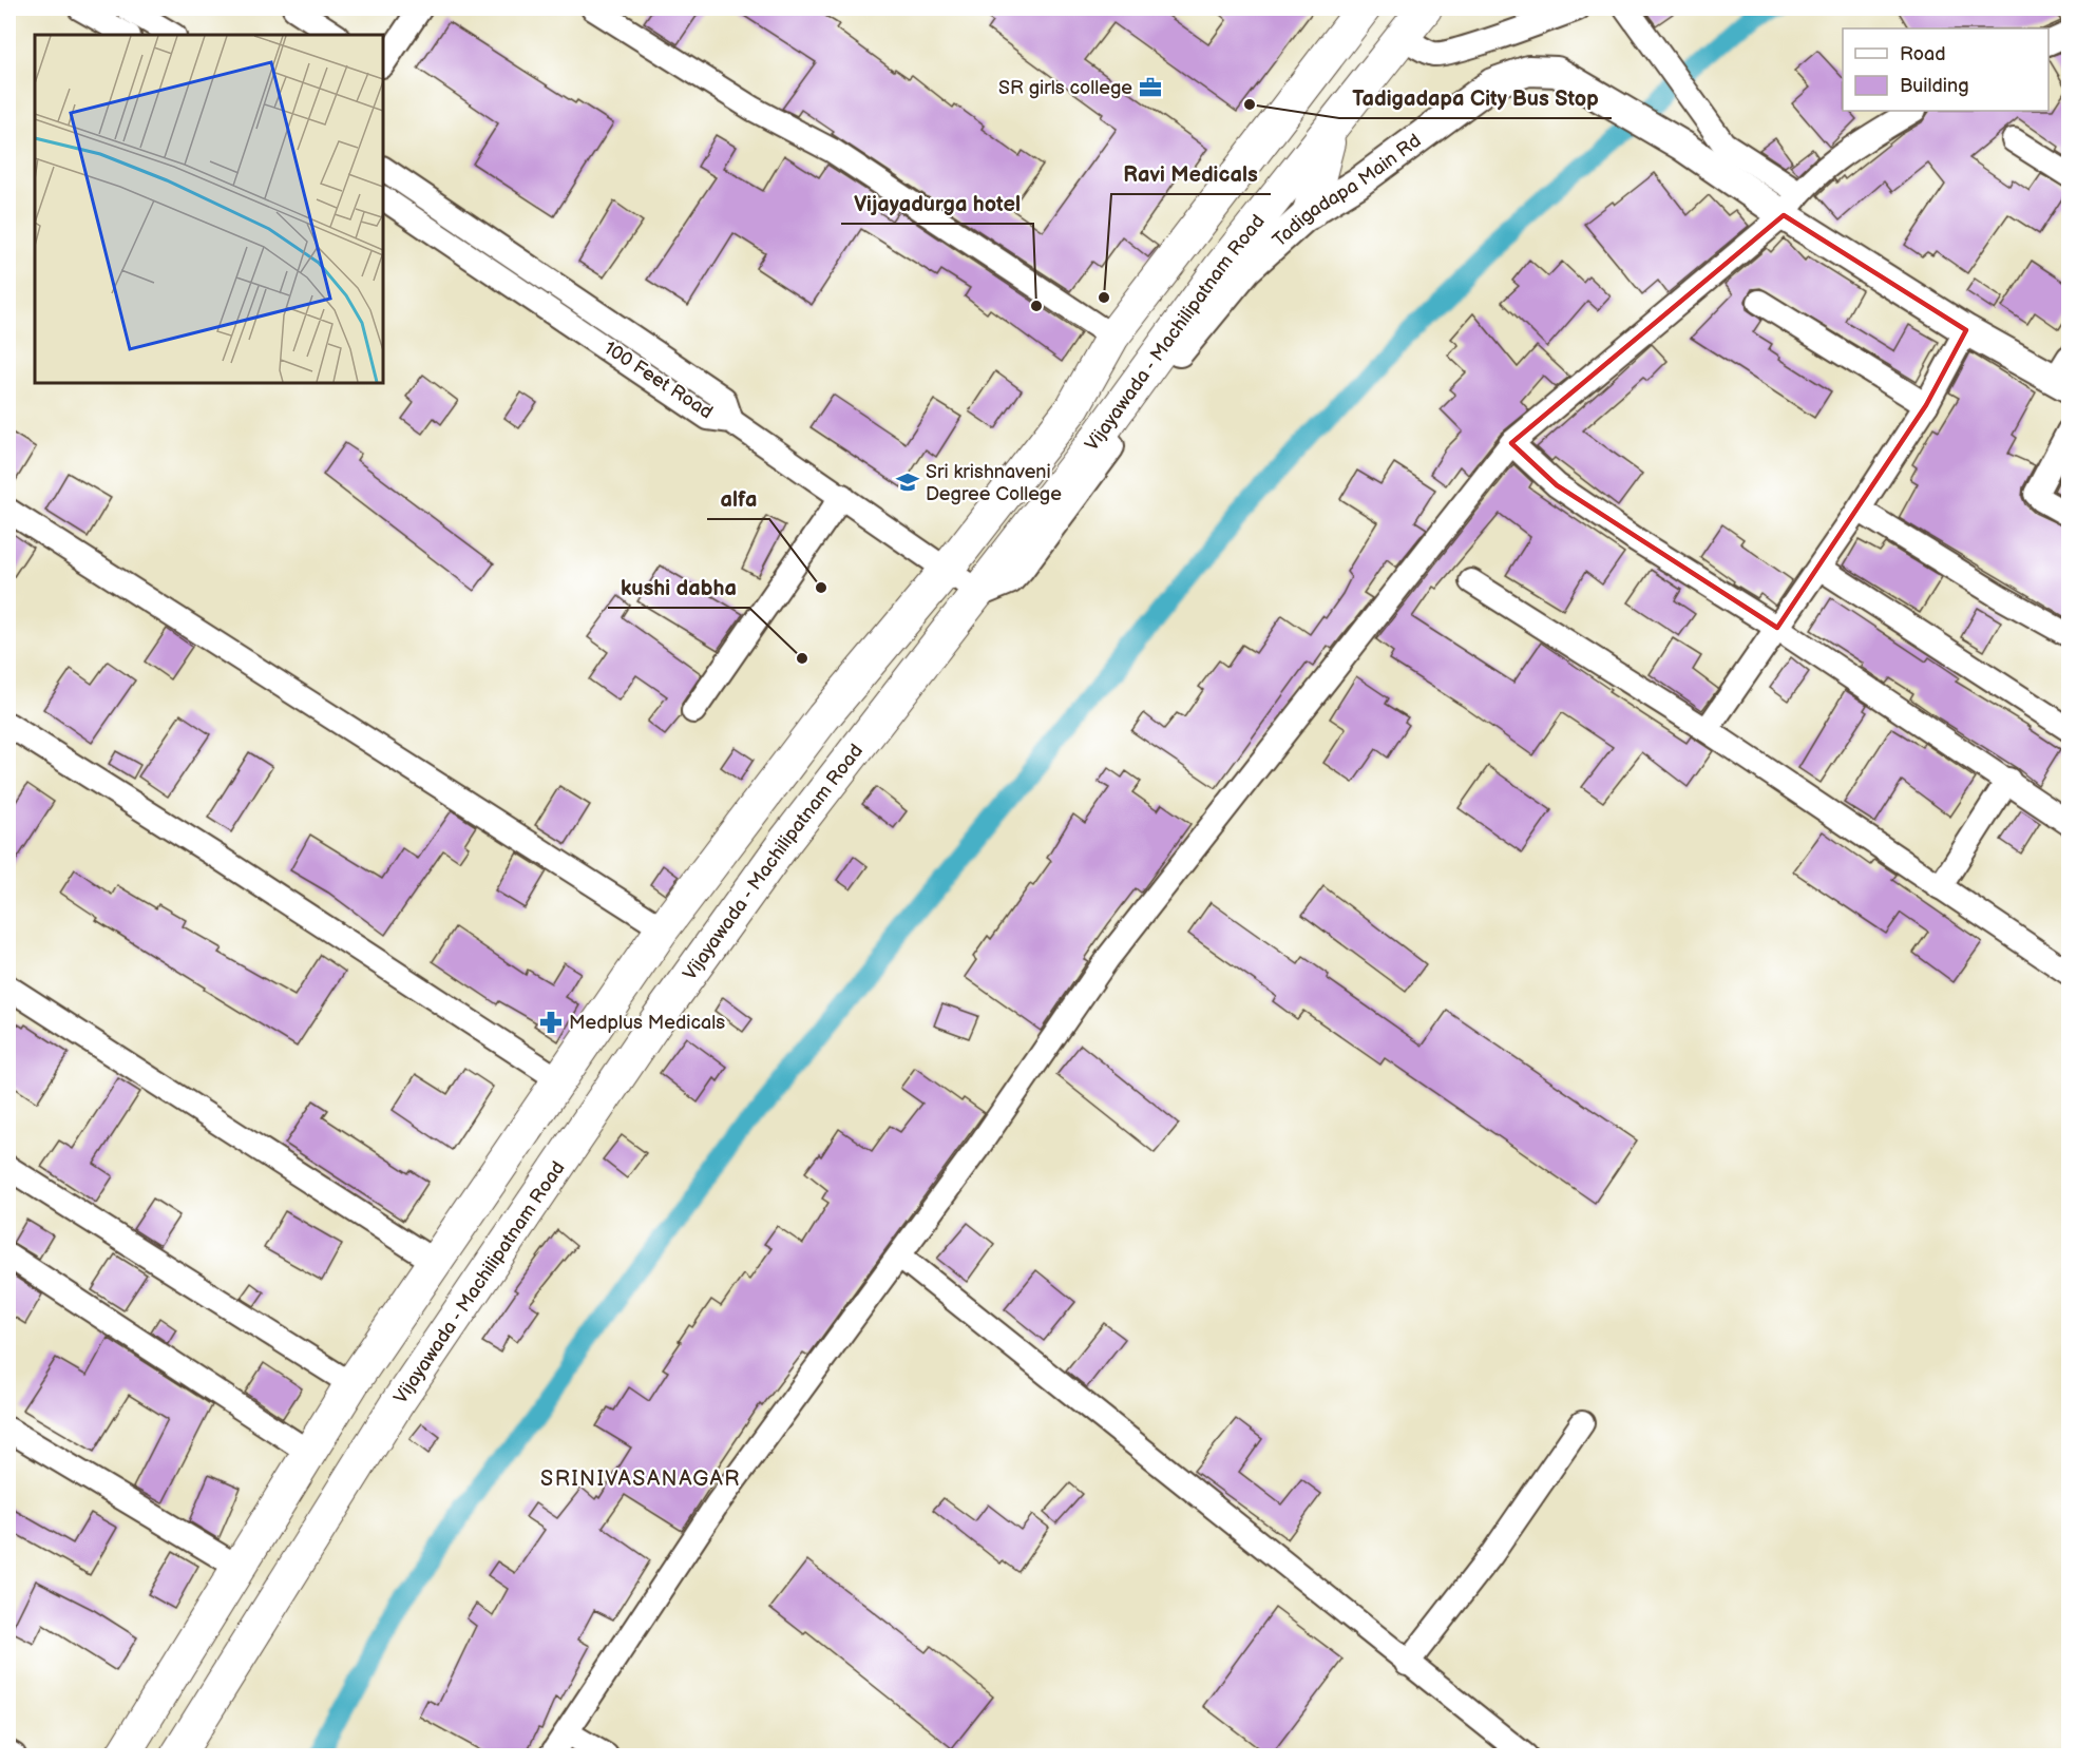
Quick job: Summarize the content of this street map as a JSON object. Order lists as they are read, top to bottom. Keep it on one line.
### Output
{"streets":{"highway":["Vijayawada - Machilipatnam Road"],"main road":["Tadigadapa Main Rd"],"street":["100 Feet Road"]},"crossings":[["Tadigadapa Main Rd","Vijayawada - Machilipatnam Road"]],"districts":["SRINIVASANAGAR"],"places":{"office":["SR girls college"],"other":["Tadigadapa City Bus Stop","Ravi Medicals","Vijayadurga hotel","alfa","kushi dabha"],"school or university":["Sri krishnaveni Degree College"],"pharmacy":["Medplus Medicals"]},"legend":["Road","Building"]}
